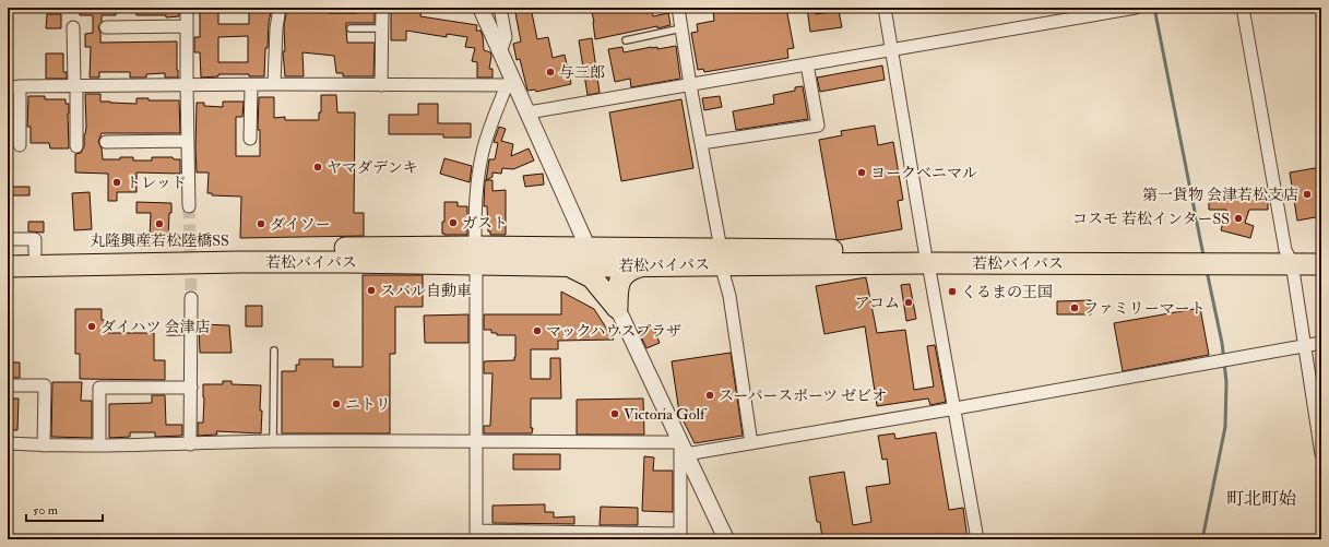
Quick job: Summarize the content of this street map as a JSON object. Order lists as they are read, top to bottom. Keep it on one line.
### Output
{"streets":{"highway":["若松バイパス"]},"districts":["町北町始"],"places":["与三郎","ヤマダデンキ","ヨークベニマル","トレッド","第一貨物 会津若松支店","コスモ 若松インターSS","ガスト","丸隆興産若松陸橋SS","ダイソー","スバル自動車","くるまの王国","アコム","ファミリーマート","ダイハツ 会津店","マックハウスプラザ","スーパースポーツ ゼビオ","ニトリ","Victoria Golf"],"scale_bar":"50 m"}
